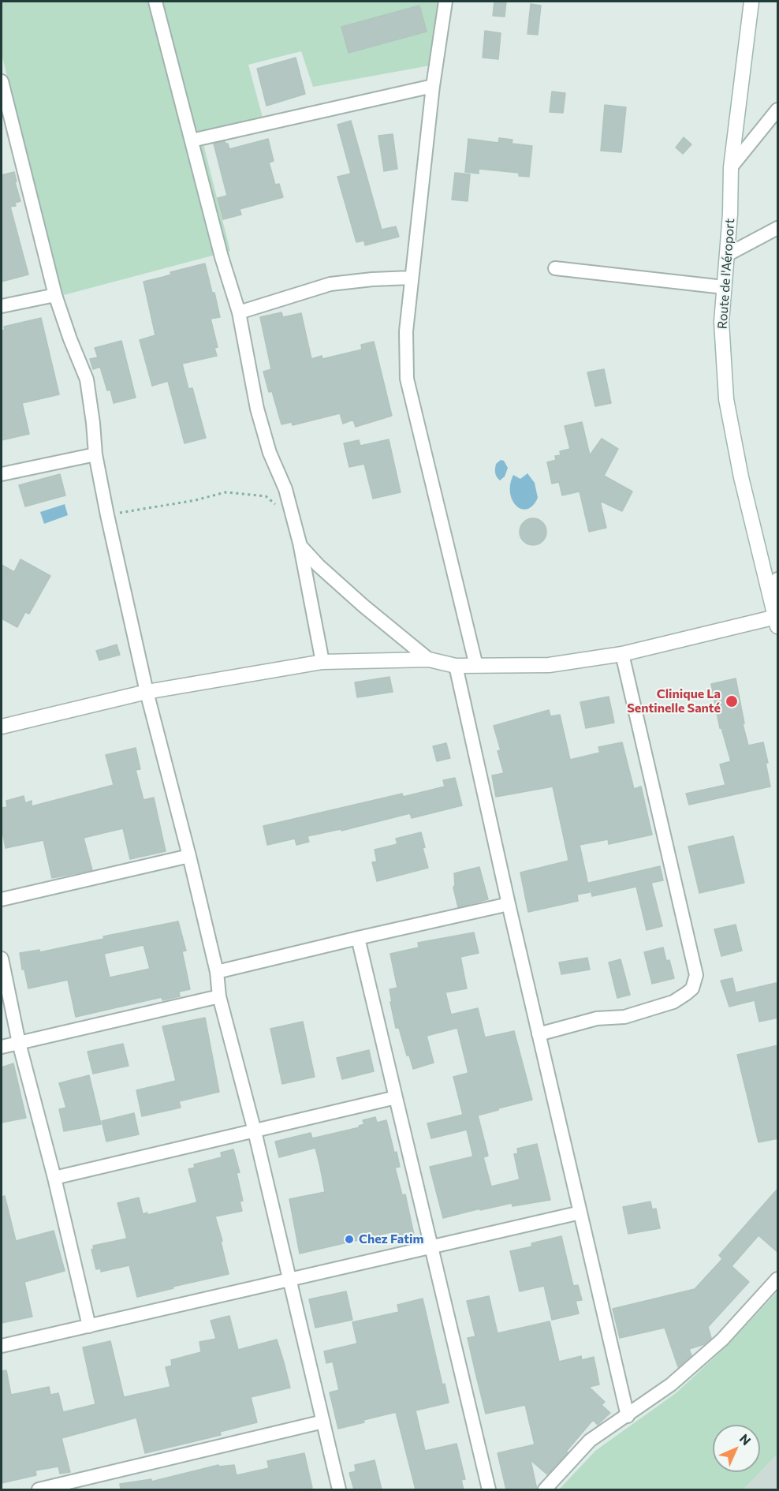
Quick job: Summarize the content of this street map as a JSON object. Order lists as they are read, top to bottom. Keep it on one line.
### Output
{"streets":{"street":["Route de l'Aéroport"]},"places":["Clinique La Sentinelle Santé","Chez Fatim"],"north":"top right"}
